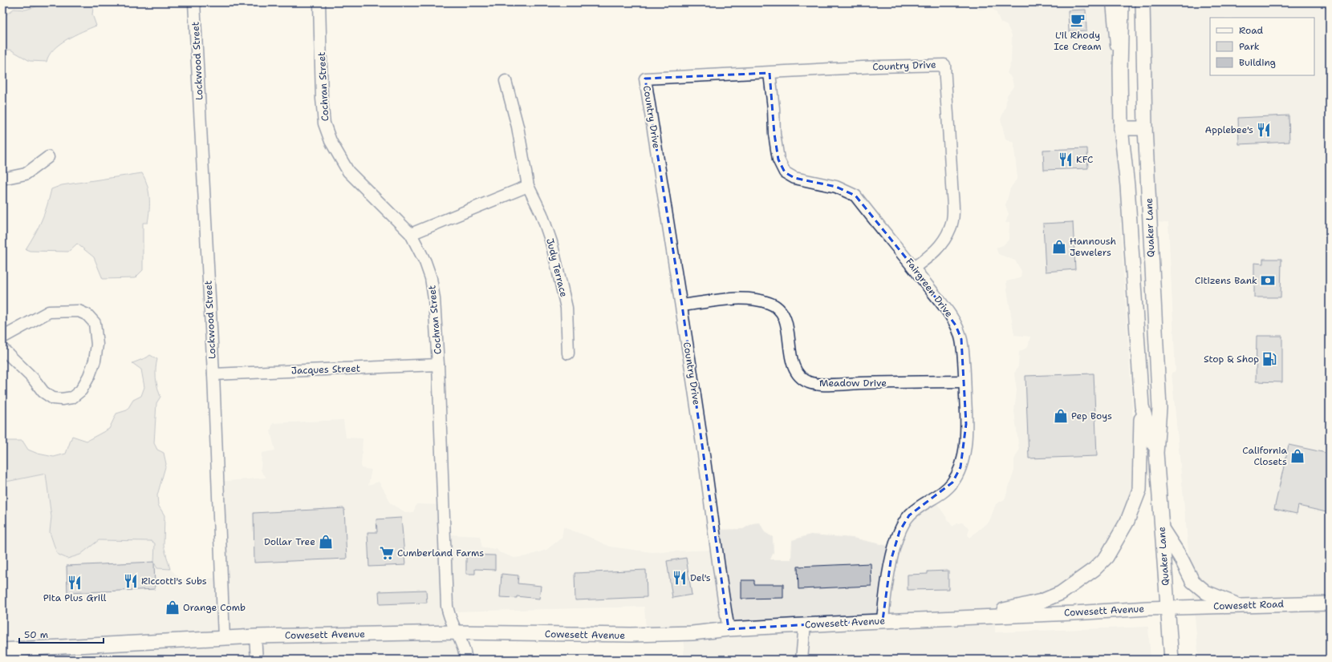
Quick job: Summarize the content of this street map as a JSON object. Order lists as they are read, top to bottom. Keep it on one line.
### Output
{"streets":{"main road":["Quaker Lane","Cowesett Road","Cowesett Avenue"],"street":["Lockwood Street","Country Drive","Cochran Street","Judy Terrace","Fairgreen Drive","Jacques Street","Meadow Drive"]},"crossings":[["Lockwood Street","Jacques Street"],["Lockwood Street","Cowesett Avenue"],["Country Drive","Fairgreen Drive"],["Country Drive","Meadow Drive"],["Country Drive","Cowesett Avenue"],["Cochran Street","Jacques Street"],["Cochran Street","Cowesett Avenue"],["Quaker Lane","Cowesett Road"],["Quaker Lane","Cowesett Avenue"],["Fairgreen Drive","Meadow Drive"],["Fairgreen Drive","Cowesett Avenue"],["Cowesett Road","Cowesett Avenue"]],"places":{"cafe":["L'il Rhody Ice Cream"],"restaurant":["Applebee's","KFC","Del's","Riccotti's Subs","Pita Plus Grill"],"shop":["Hannoush Jewelers","Pep Boys","California Closets","Dollar Tree","Orange Comb"],"bank":["Citizens Bank"],"fuel station":["Stop & Shop"],"supermarket":["Cumberland Farms"]},"legend":["Road","Park","Building"],"scale_bar":"50 m"}
